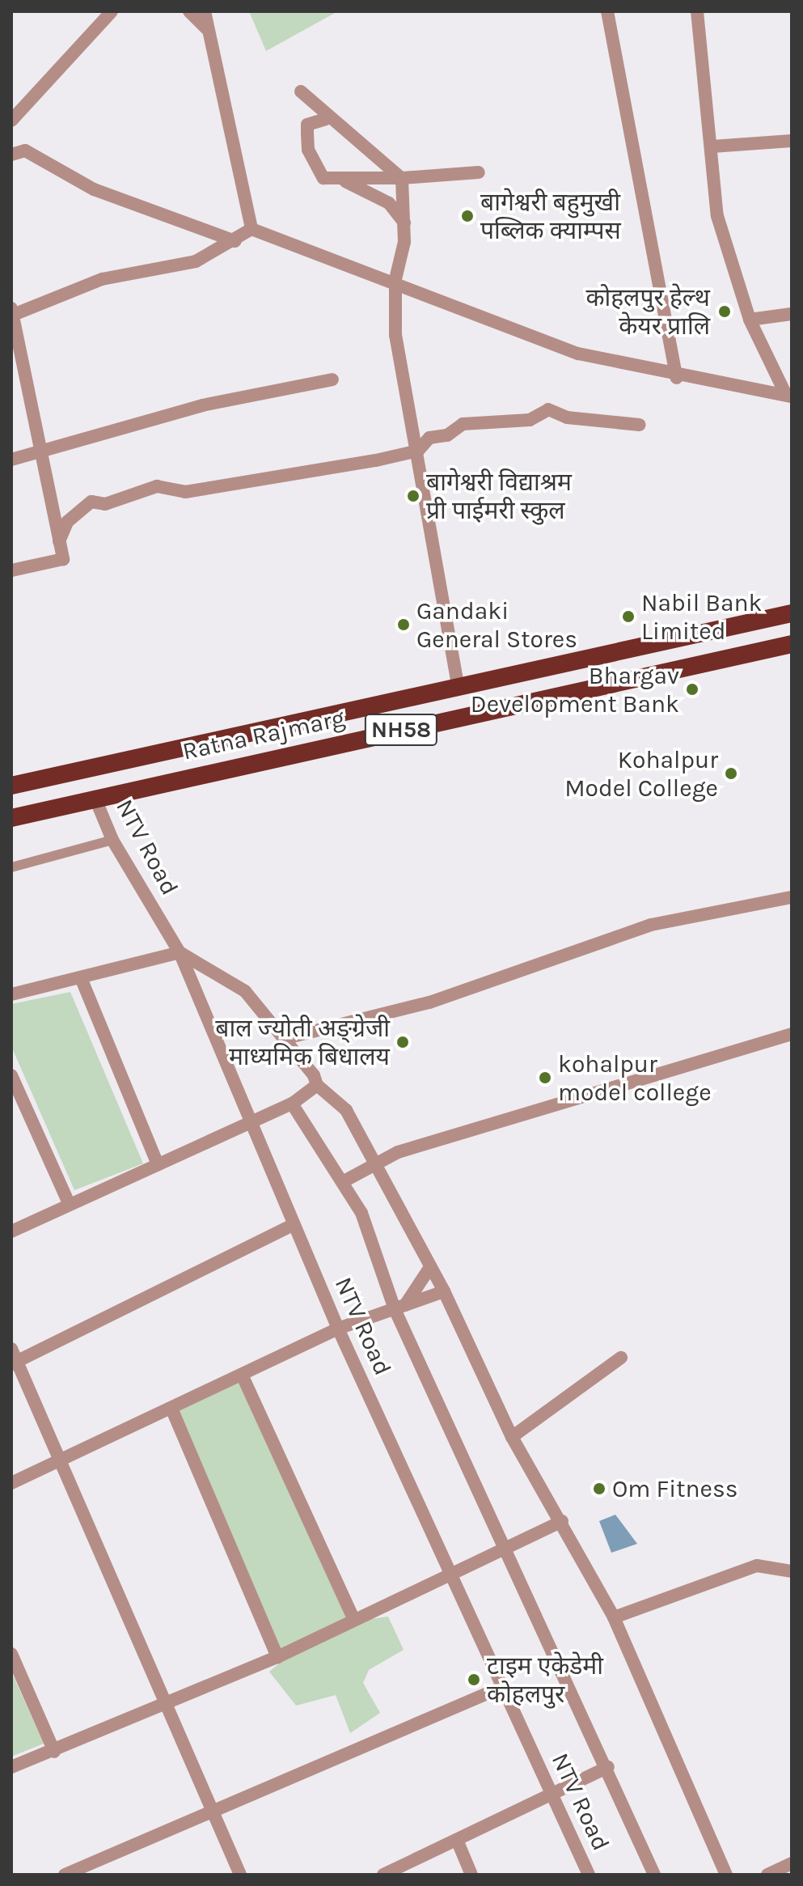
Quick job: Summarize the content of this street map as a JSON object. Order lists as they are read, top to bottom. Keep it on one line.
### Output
{"streets":{"highway":["NH58","Ratna Rajmarg"],"street":["NTV Road"]},"crossings":[["Ratna Rajmarg","NTV Road"]],"places":["बागेश्वरी बहुमुखी पब्लिक क्याम्पस","कोहलपुर हेल्थ केयर प्रालि","बागेश्वरी विद्याश्रम प्री पाईमरी स्कुल","Nabil Bank Limited","Gandaki General Stores","Bhargav Development Bank","Kohalpur Model College","बाल ज्योती अङ्ग्रेजी माध्यमिक बिधालय","kohalpur model college","Om Fitness","टाइम एकेडेमी कोहलपुर"]}
